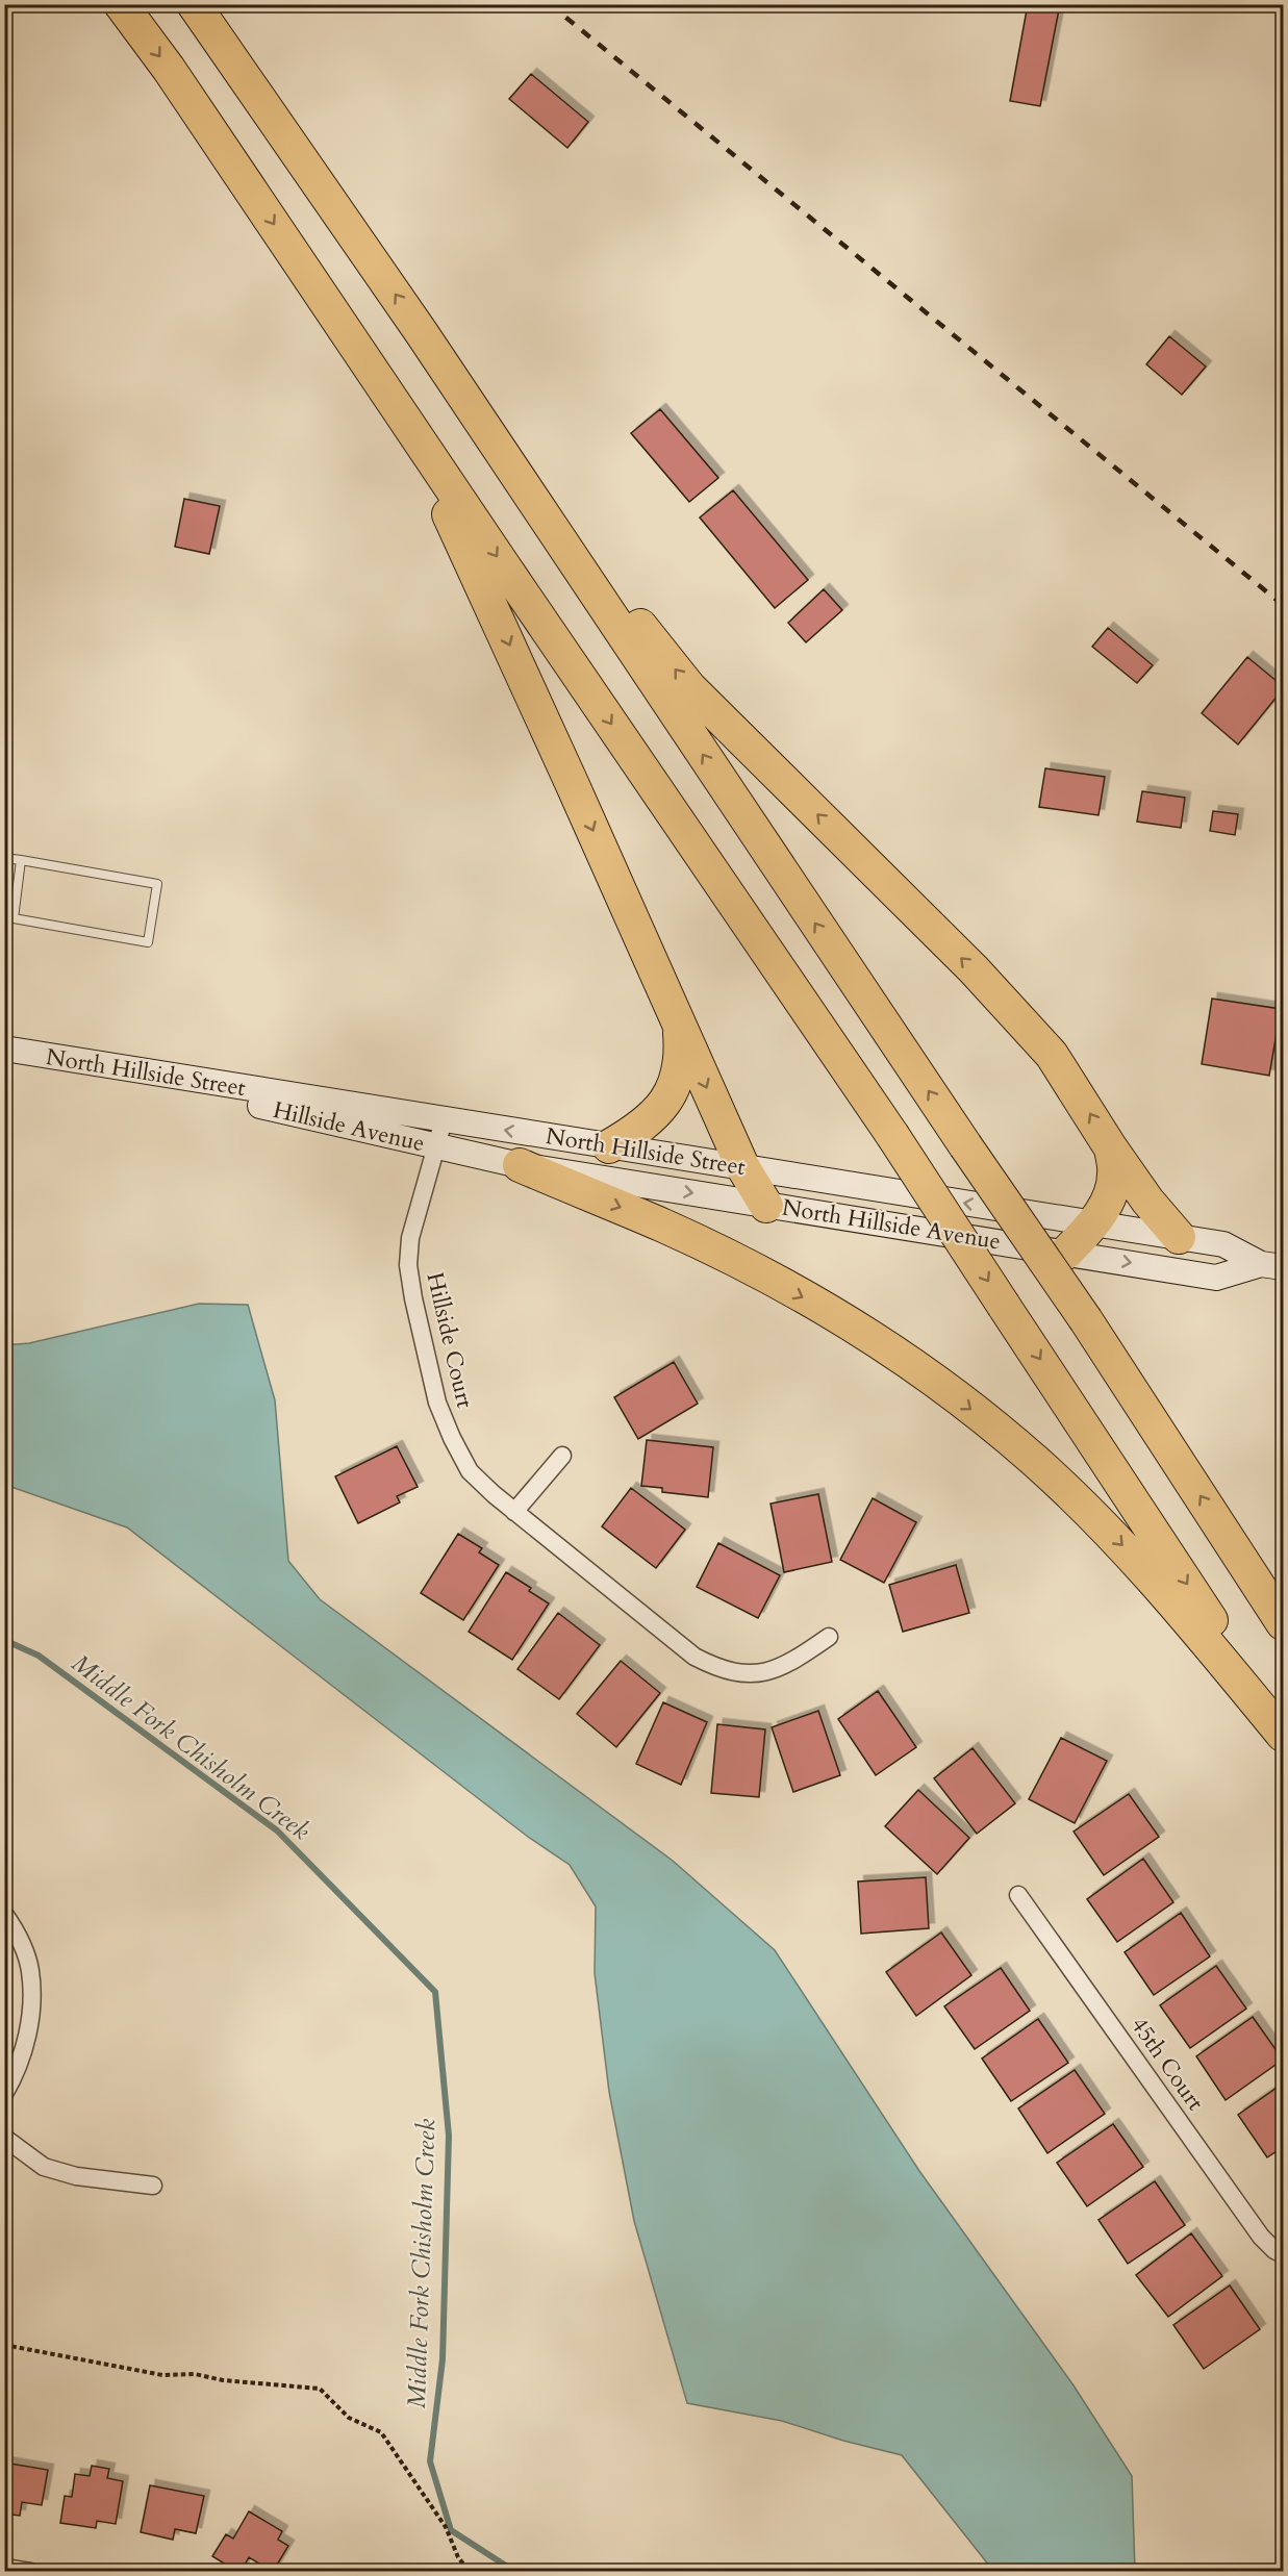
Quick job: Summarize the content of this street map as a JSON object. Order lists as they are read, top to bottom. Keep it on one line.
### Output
{"streets":{"main road":["North Hillside Street","Hillside Avenue","North Hillside Avenue"],"street":["Hillside Court","45th Court"]},"crossings":[["North Hillside Street","Hillside Avenue"],["North Hillside Street","North Hillside Avenue"],["North Hillside Street","Hillside Court"],["Hillside Avenue","North Hillside Avenue"],["Hillside Avenue","Hillside Court"]],"one_way":["North Hillside Street","North Hillside Avenue"],"water":["Middle Fork Chisholm Creek"]}
